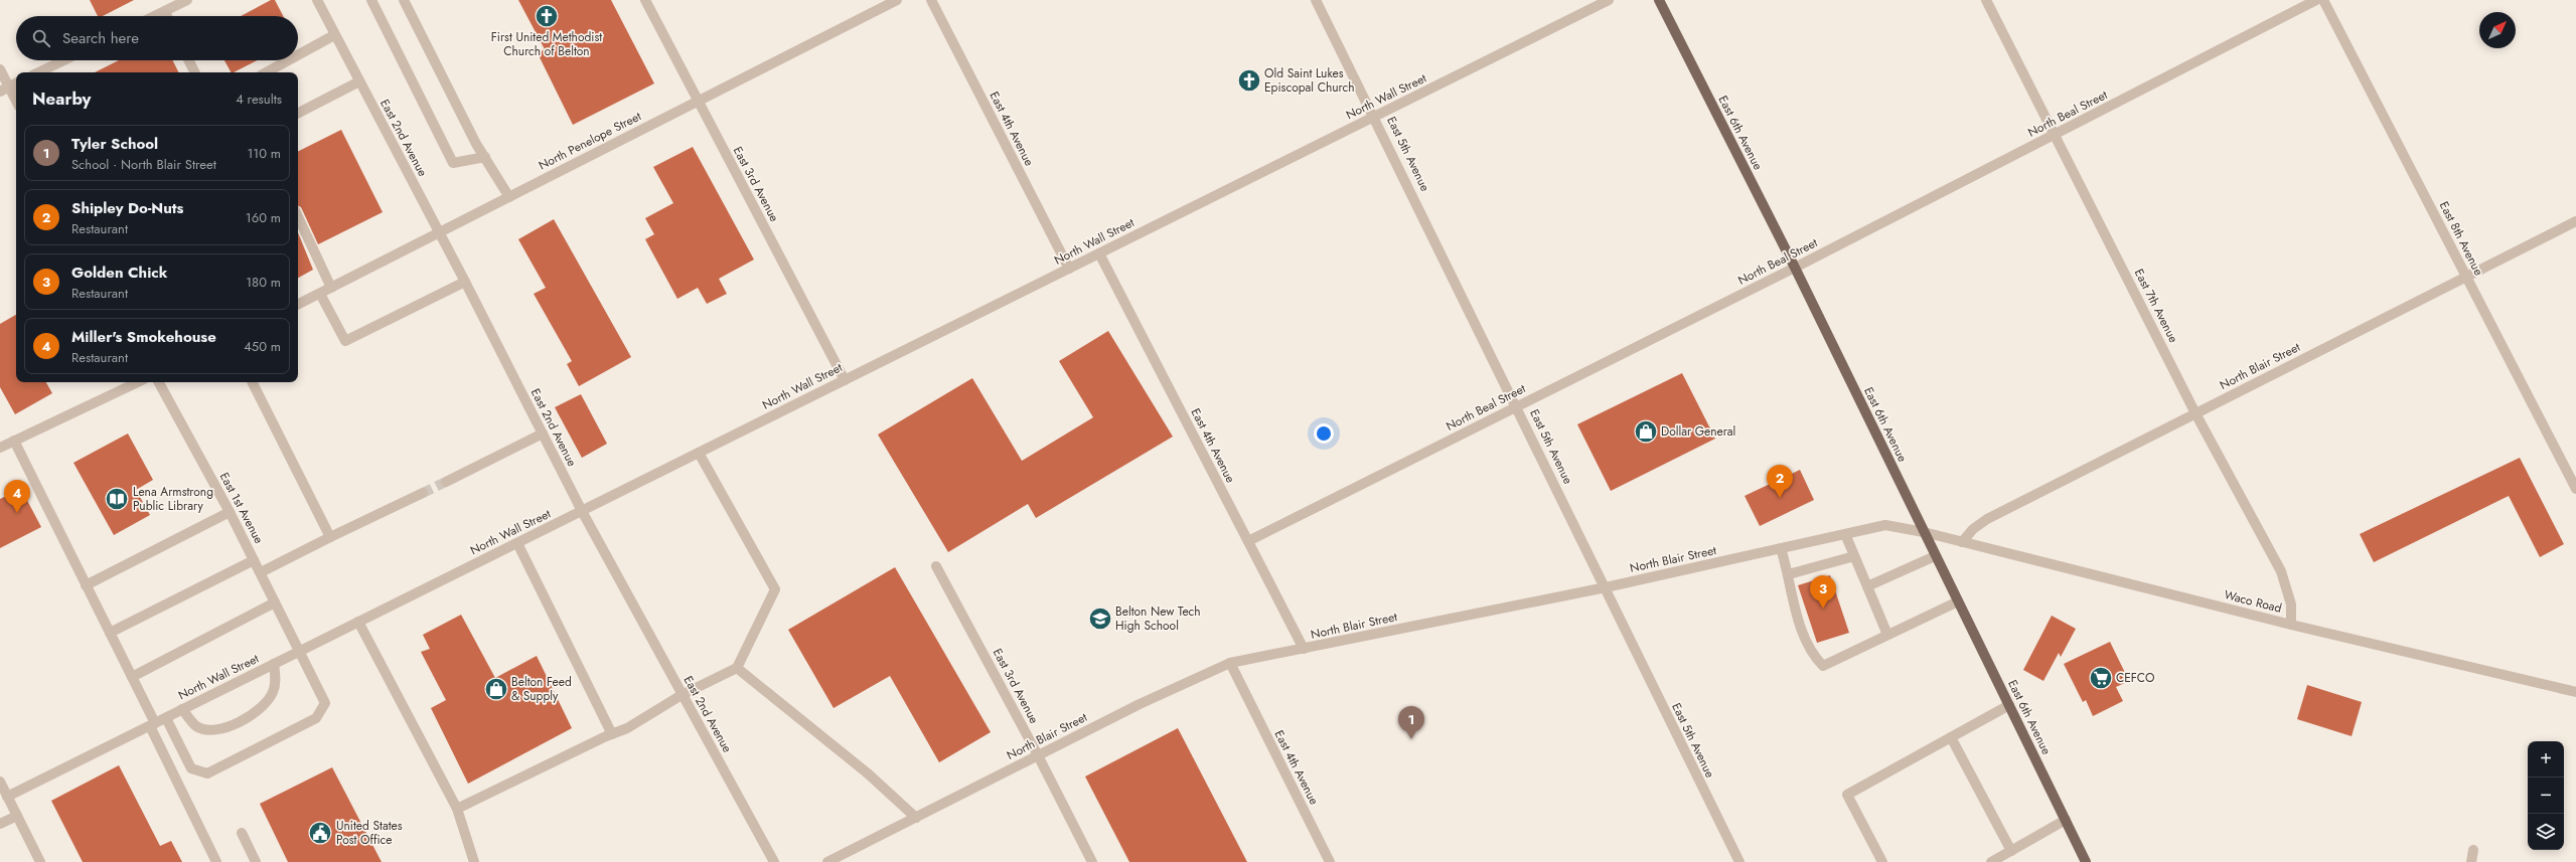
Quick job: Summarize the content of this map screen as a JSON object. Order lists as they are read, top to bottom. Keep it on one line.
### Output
{"streets":{"main road":["East 6th Avenue"],"street":["North Wall Street","North Beal Street","East 4th Avenue","East 2nd Avenue","North Penelope Street","East 5th Avenue","East 3rd Avenue","East 8th Avenue","East 7th Avenue","North Blair Street","East 1st Avenue","Waco Road"]},"crossings":[["North Wall Street","East 4th Avenue"],["North Wall Street","East 2nd Avenue"],["North Wall Street","East 5th Avenue"],["North Wall Street","East 3rd Avenue"],["North Wall Street","East 1st Avenue"],["North Beal Street","East 4th Avenue"],["North Beal Street","East 6th Avenue"],["North Beal Street","East 5th Avenue"],["North Beal Street","East 7th Avenue"],["East 4th Avenue","North Blair Street"],["East 6th Avenue","North Blair Street"],["East 6th Avenue","Waco Road"],["East 2nd Avenue","North Penelope Street"],["North Penelope Street","East 3rd Avenue"],["East 5th Avenue","North Blair Street"],["East 3rd Avenue","North Blair Street"],["East 8th Avenue","North Blair Street"],["East 7th Avenue","North Blair Street"],["East 7th Avenue","Waco Road"],["North Blair Street","Waco Road"]],"places":{"church":["First United Methodist Church of Belton","Old Saint Lukes Episcopal Church"],"shop":["Dollar General","Belton Feed & Supply"],"library":["Lena Armstrong Public Library"],"school or university":["Belton New Tech High School"],"supermarket":["CEFCO"],"public building":["United States Post Office"]},"north":"top right","page":{"search":"Search here","heading":["Nearby","4 results"],"list":[{"mark":"1","name":"Tyler School","note":"School · North Blair Street","value":"110 m"},{"mark":"2","name":"Shipley Do-Nuts","note":"Restaurant","value":"160 m"},{"mark":"3","name":"Golden Chick","note":"Restaurant","value":"180 m"},{"mark":"4","name":"Miller's Smokehouse","note":"Restaurant","value":"450 m"}],"pins":["2","4","3","1"],"map_buttons":["+","−"]}}
